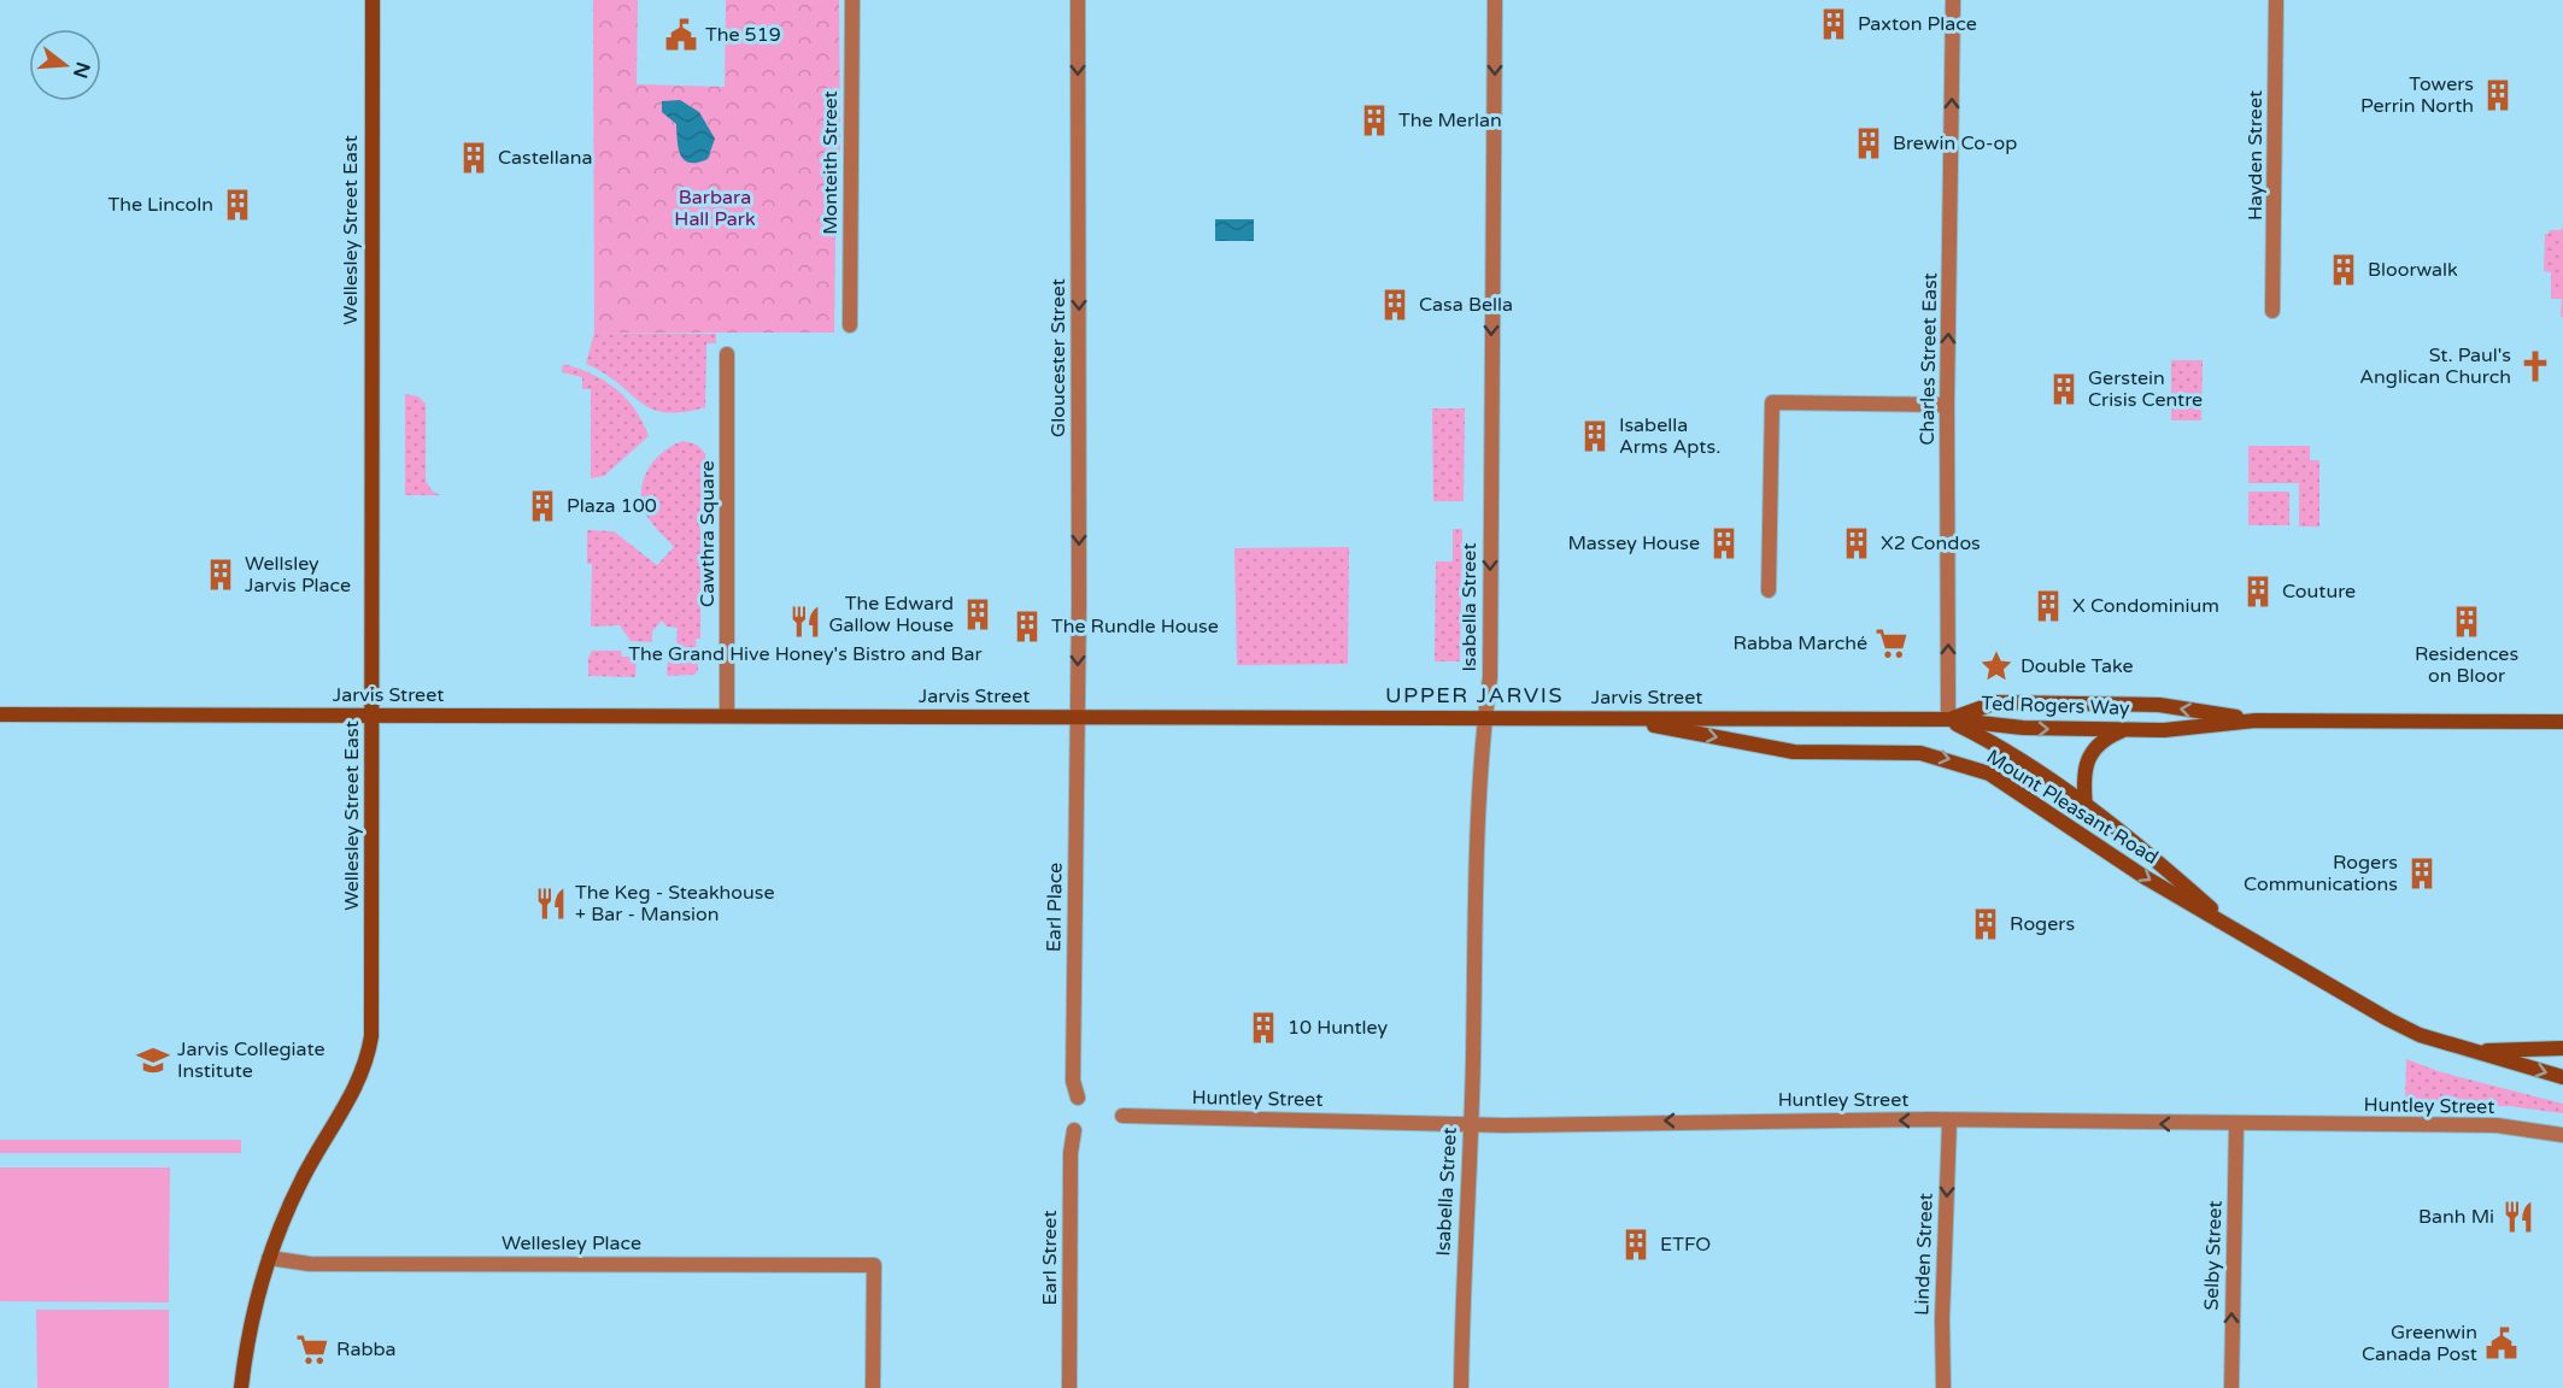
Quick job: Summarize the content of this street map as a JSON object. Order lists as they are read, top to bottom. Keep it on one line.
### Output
{"streets":{"main road":["Wellesley Street East","Jarvis Street","Ted Rogers Way","Mount Pleasant Road"],"street":["Hayden Street","Monteith Street","Gloucester Street","Charles Street East","Cawthra Square","Isabella Street","Earl Place","Huntley Street","Wellesley Place","Linden Street","Selby Street","Earl Street"]},"crossings":[["Wellesley Street East","Jarvis Street"],["Wellesley Street East","Wellesley Place"],["Gloucester Street","Jarvis Street"],["Gloucester Street","Earl Place"],["Charles Street East","Jarvis Street"],["Charles Street East","Ted Rogers Way"],["Charles Street East","Mount Pleasant Road"],["Cawthra Square","Jarvis Street"],["Isabella Street","Jarvis Street"],["Isabella Street","Huntley Street"],["Jarvis Street","Ted Rogers Way"],["Jarvis Street","Mount Pleasant Road"],["Jarvis Street","Earl Place"],["Ted Rogers Way","Mount Pleasant Road"],["Huntley Street","Linden Street"],["Huntley Street","Selby Street"]],"one_way":["Gloucester Street","Charles Street East","Isabella Street","Huntley Street","Linden Street","Selby Street"],"districts":["UPPER JARVIS"],"parks":["Barbara Hall Park"],"places":{"building":["Paxton Place","Towers Perrin North","The Merlan","Brewin Co-op","Castellana","The Lincoln","Bloorwalk","Casa Bella","Gerstein Crisis Centre","Isabella Arms Apts.","Plaza 100","Massey House","X2 Condos","Wellsley Jarvis Place","Couture","X Condominium","The Edward Gallow House","Residences on Bloor","The Rundle House","Rogers Communications","Rogers","10 Huntley","ETFO"],"public building":["The 519","Greenwin Canada Post"],"church":["St. Paul's Anglican Church"],"restaurant":["The Grand Hive Honey's Bistro and Bar","The Keg - Steakhouse + Bar - Mansion","Banh Mi"],"supermarket":["Rabba Marché","Rabba"],"place":["Double Take"],"school or university":["Jarvis Collegiate Institute"]},"north":"right"}
